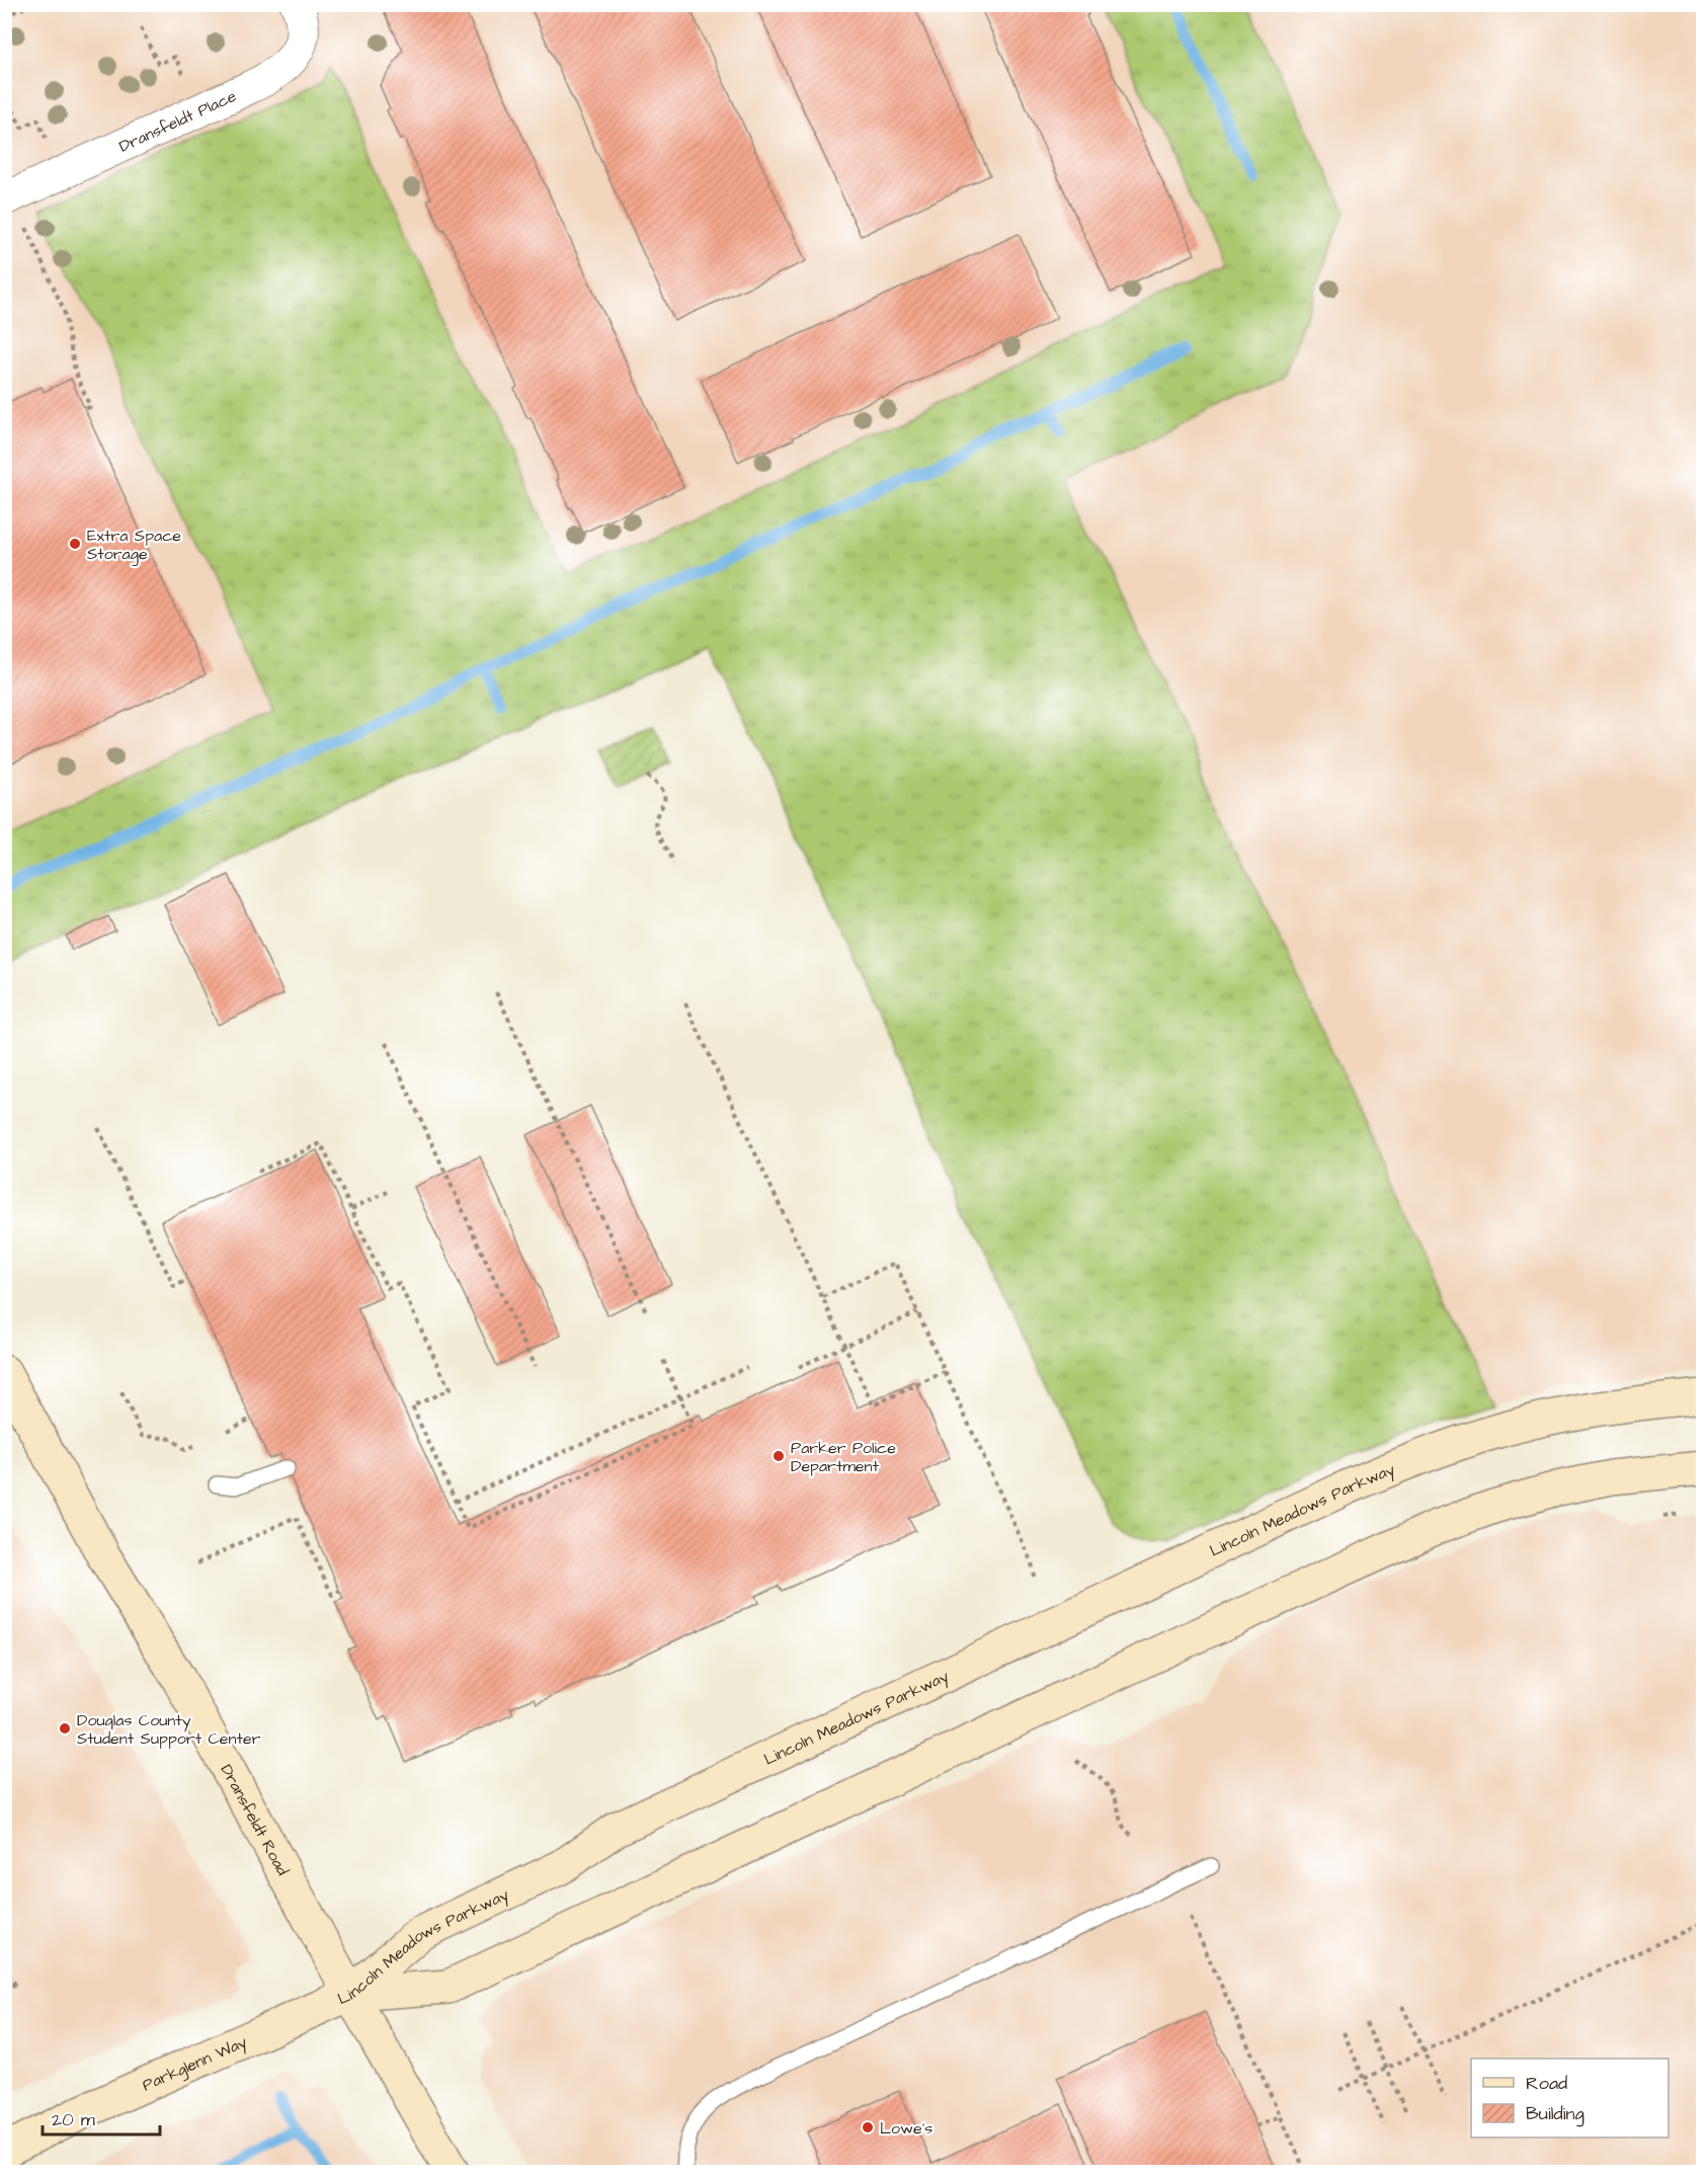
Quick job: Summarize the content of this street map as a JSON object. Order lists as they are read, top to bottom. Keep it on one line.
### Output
{"streets":{"street":["Dransfeldt Place","Lincoln Meadows Parkway","Dransfeldt Road","Parkglenn Way"]},"crossings":[["Lincoln Meadows Parkway","Dransfeldt Road"],["Lincoln Meadows Parkway","Parkglenn Way"],["Dransfeldt Road","Parkglenn Way"]],"places":["Extra Space Storage","Parker Police Department","Douglas County Student Support Center","Lowe's"],"legend":["Road","Building"],"scale_bar":"20 m"}
